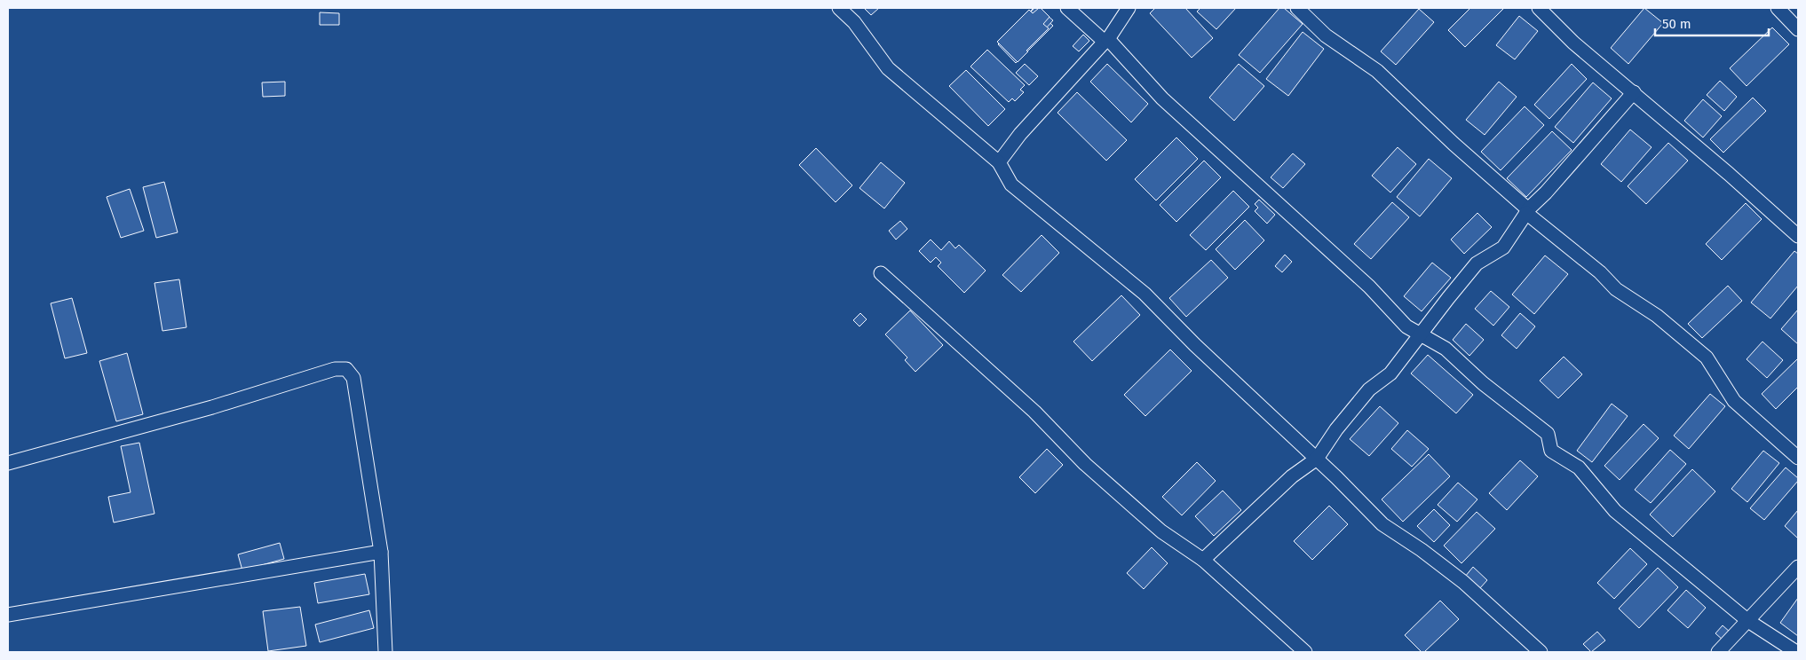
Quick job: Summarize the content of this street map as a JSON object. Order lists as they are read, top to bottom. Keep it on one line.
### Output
{"scale_bar":"50 m"}
